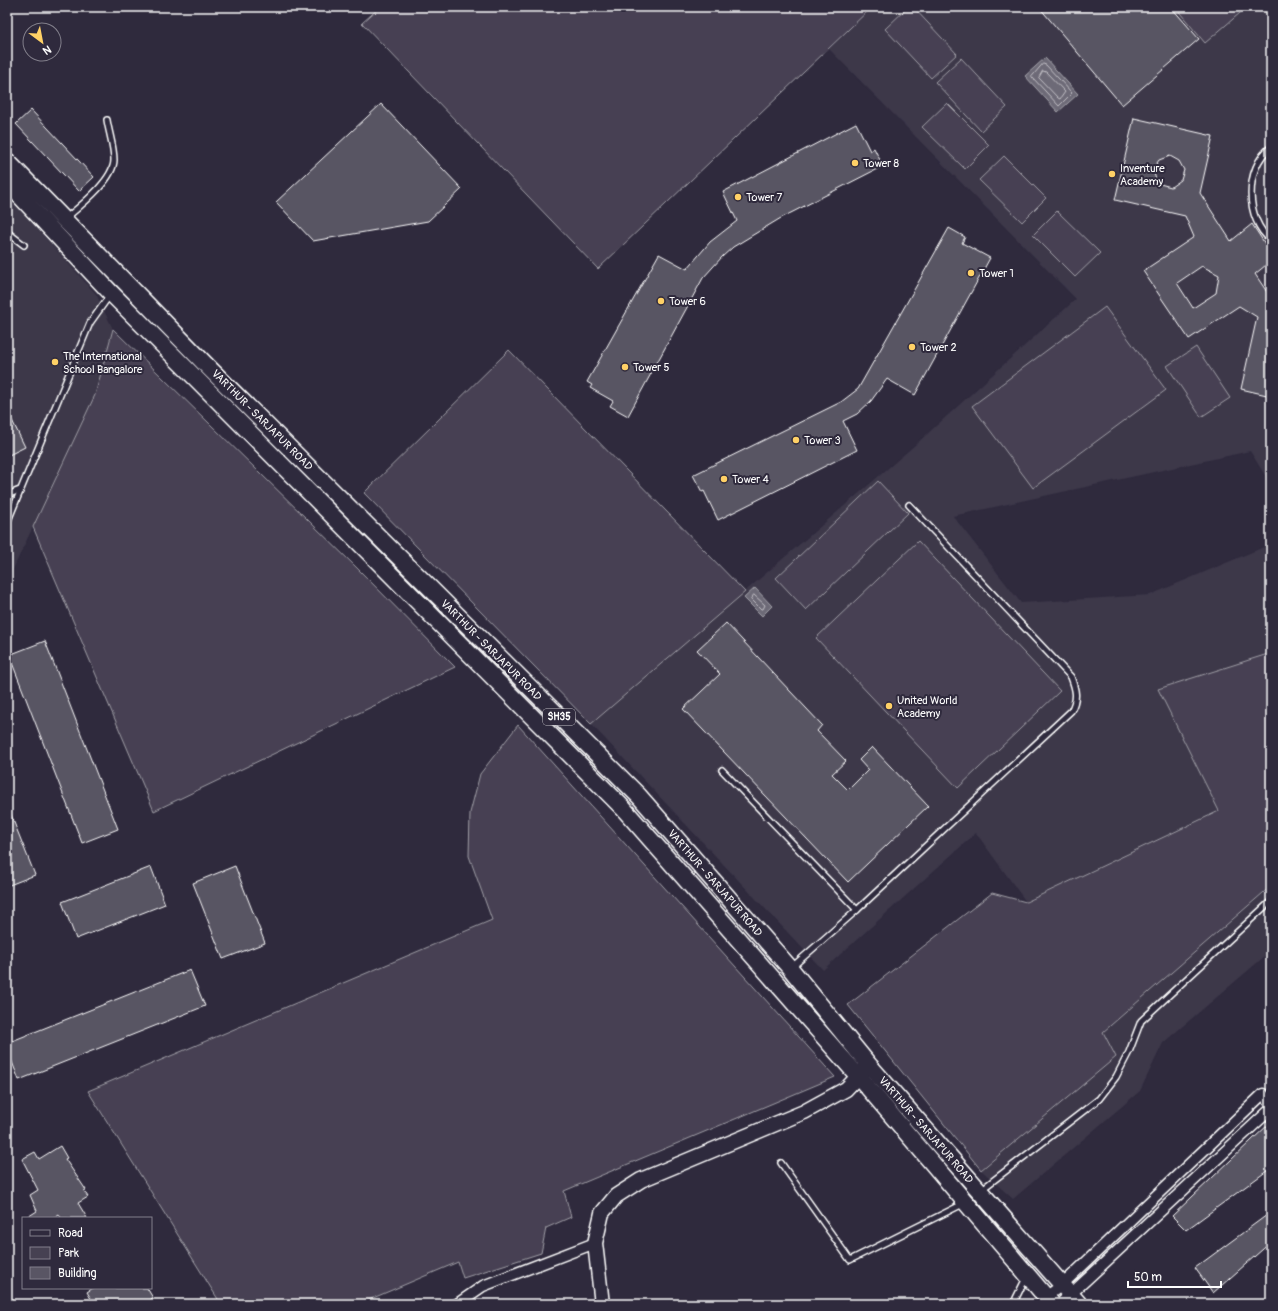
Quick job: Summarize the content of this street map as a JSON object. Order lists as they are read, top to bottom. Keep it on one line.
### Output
{"streets":{"main road":["VARTHUR - SARJAPUR ROAD","SH35"]},"places":["Tower 8","Inventure Academy","Tower 7","Tower 1","Tower 6","Tower 2","The International School Bangalore","Tower 5","Tower 3","Tower 4","United World Academy"],"legend":["Road","Park","Building"],"scale_bar":"50 m","north":"bottom right"}
